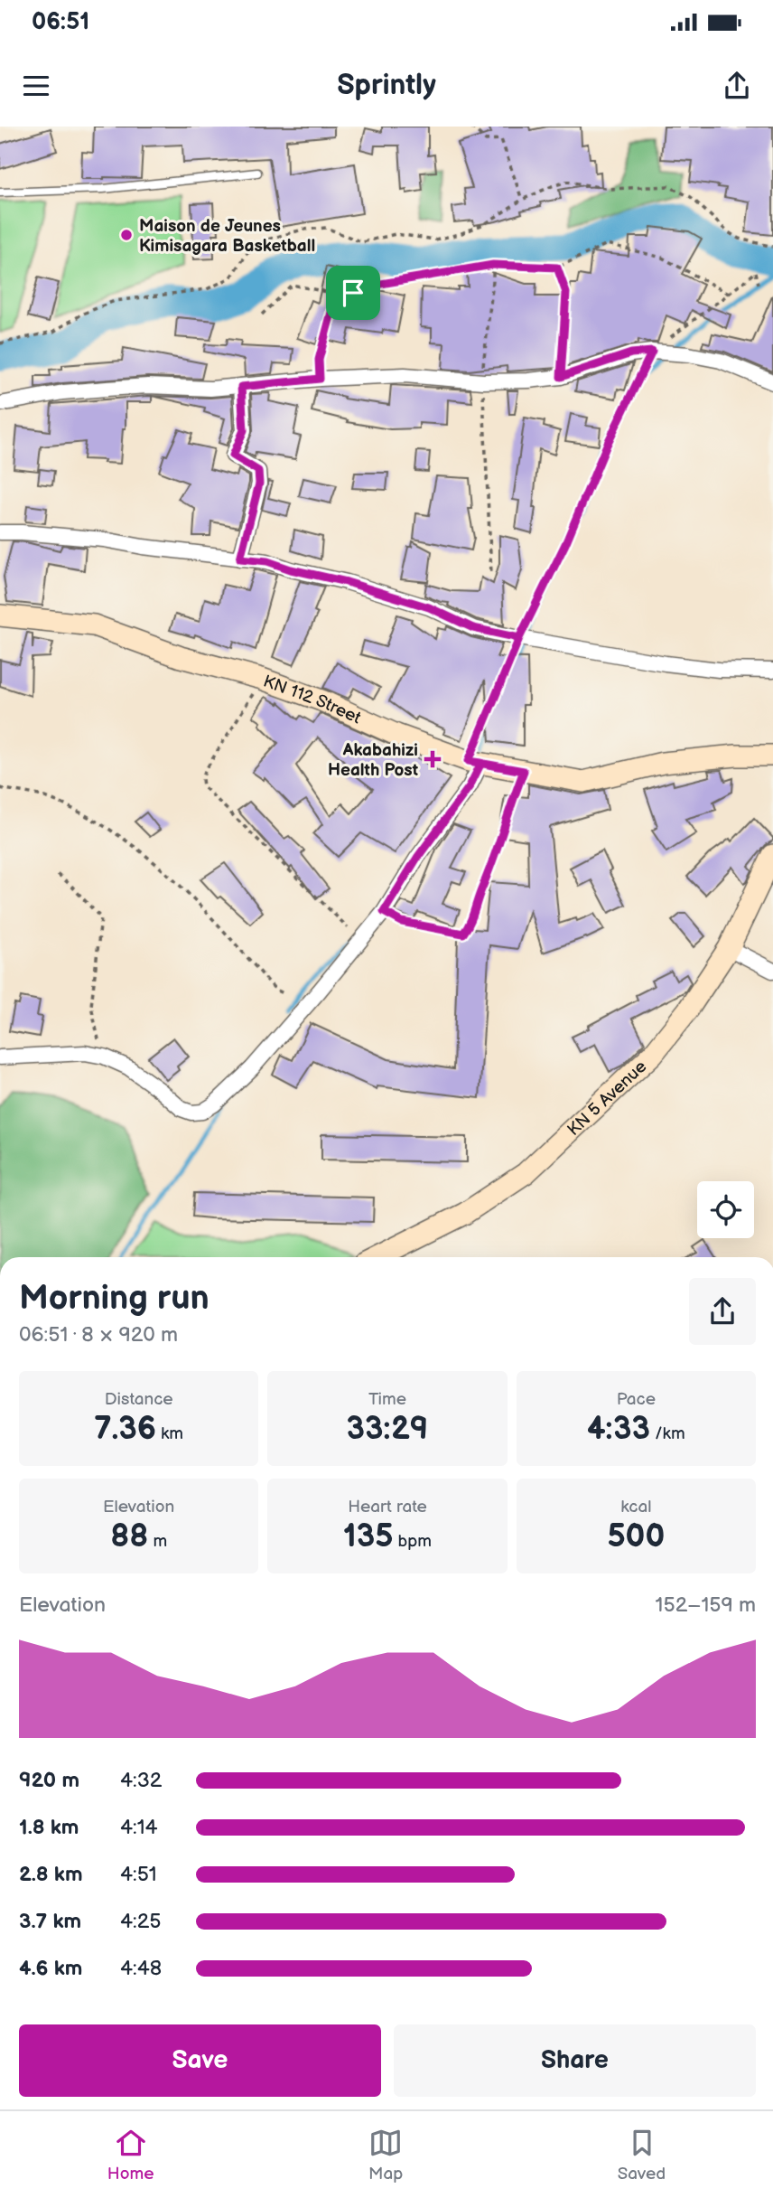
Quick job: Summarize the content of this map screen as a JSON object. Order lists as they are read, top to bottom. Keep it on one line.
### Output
{"streets":{"street":["KN 112 Street","KN 5 Avenue"]},"places":{"other":["Maison de Jeunes Kimisagara Basketball"],"health":["Akabahizi Health Post"]},"page":{"status":"06:51","header":"Sprintly","heading":["Morning run","06:51 · 8 × 920 m"],"stats":[["Distance","7.36 km"],["Time","33:29"],["Pace","4:33 /km"],["Elevation","88 m"],["Heart rate","135 bpm"],["kcal","500"]],"chart":["Elevation","152–159 m"],"list":[{"name":"920 m","note":"4:32"},{"name":"1.8 km","note":"4:14"},{"name":"2.8 km","note":"4:51"},{"name":"3.7 km","note":"4:25"},{"name":"4.6 km","note":"4:48"}],"buttons":["Save","Share"],"tabs":["Home","Map","Saved"]}}
